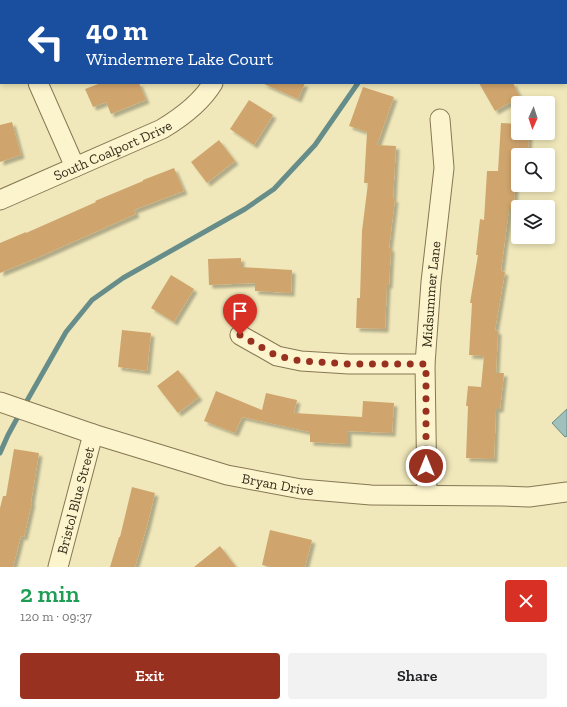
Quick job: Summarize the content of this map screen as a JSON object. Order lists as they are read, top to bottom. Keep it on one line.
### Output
{"streets":{"street":["South Coalport Drive","Midsummer Lane","Bryan Drive","Bristol Blue Street"]},"crossings":[["Midsummer Lane","Bryan Drive"],["Bryan Drive","Bristol Blue Street"]],"north":"bottom","page":{"turn":["40 m","Windermere Lake Court"],"heading":["2 min","120 m · 09:37"],"buttons":["Exit","Share"]}}
